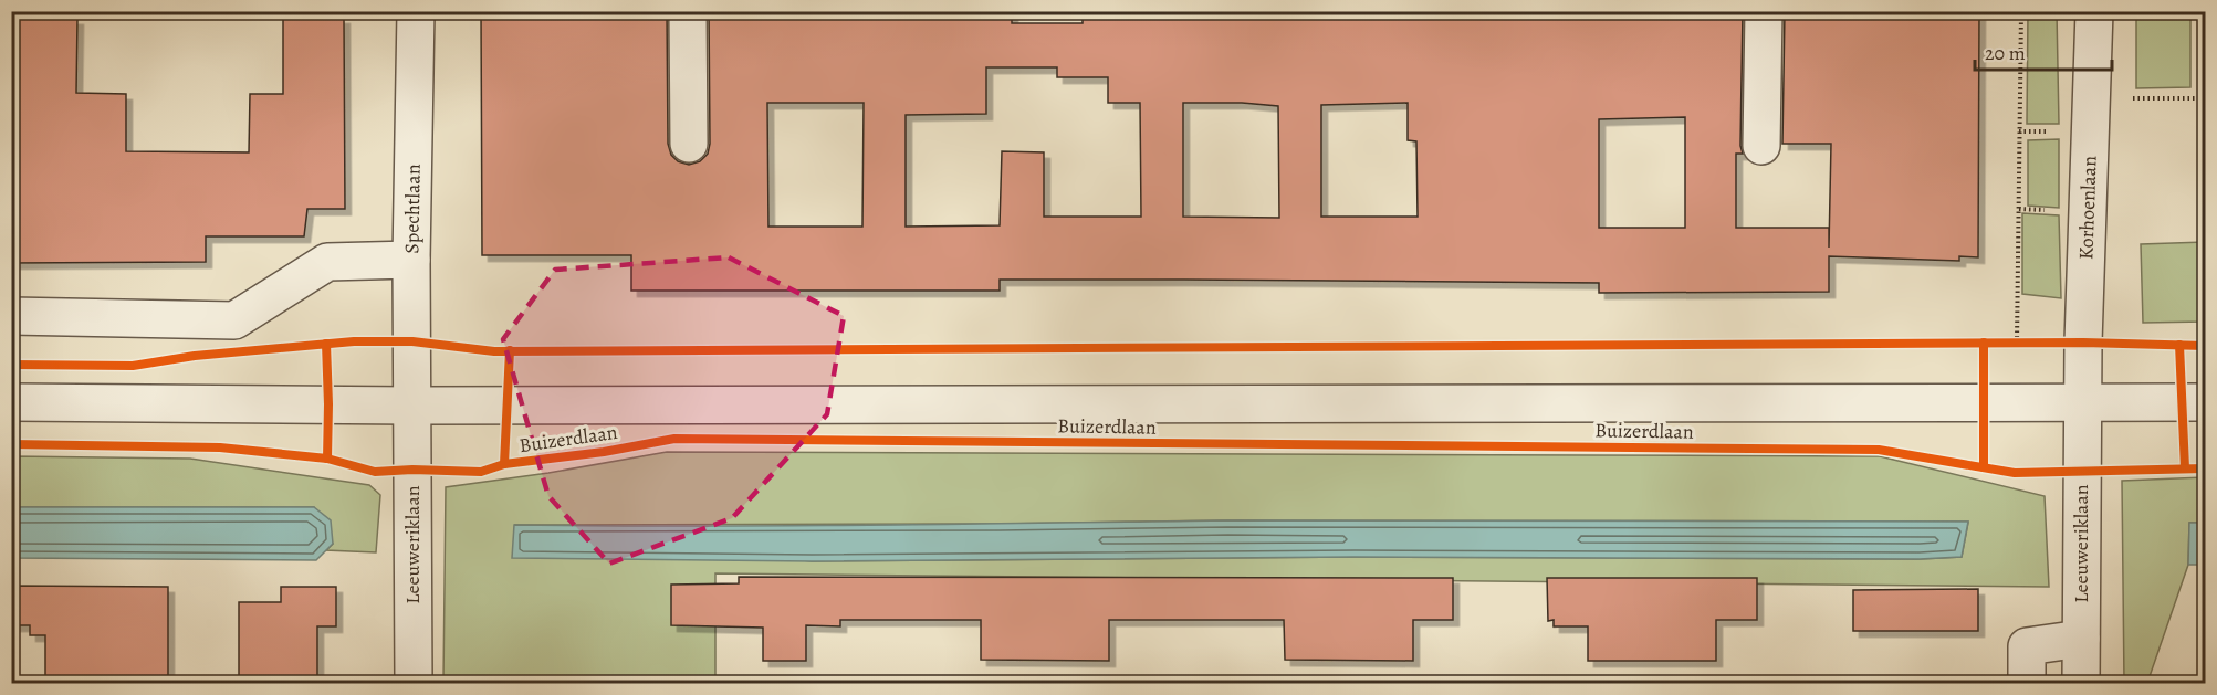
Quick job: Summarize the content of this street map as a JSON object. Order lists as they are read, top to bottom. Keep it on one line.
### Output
{"streets":{"street":["Korhoenlaan","Spechtlaan","Buizerdlaan","Leeuweriklaan"]},"crossings":[["Korhoenlaan","Buizerdlaan"],["Korhoenlaan","Leeuweriklaan"],["Spechtlaan","Buizerdlaan"],["Spechtlaan","Leeuweriklaan"],["Buizerdlaan","Leeuweriklaan"]],"scale_bar":"20 m"}
